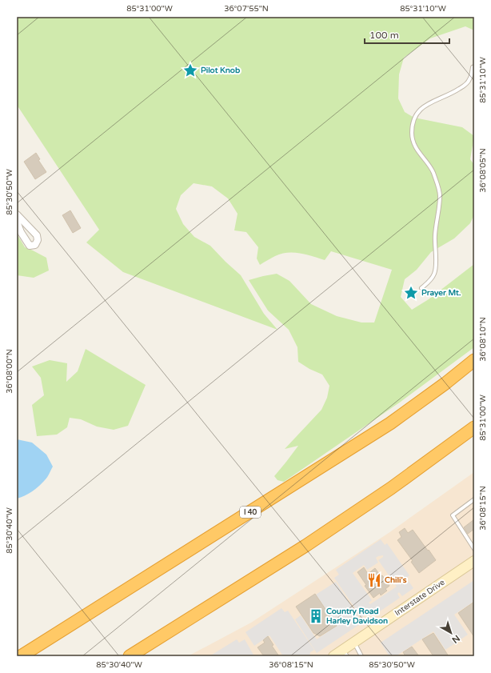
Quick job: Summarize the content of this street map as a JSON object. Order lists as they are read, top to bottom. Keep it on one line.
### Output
{"streets":{"highway":["I 40"],"main road":["Interstate Drive"]},"places":{"place":["Pilot Knob","Prayer Mt."],"restaurant":["Chili's"],"building":["Country Road Harley Davidson"]},"scale_bar":"100 m","north":"bottom right","coordinates":["85°31'00\"W","36°07'55\"N","85°31'10\"W","36°08'05\"N","85°30'50\"W","36°08'10\"N","36°08'00\"N","36°08'15\"N","85°30'40\"W"]}
